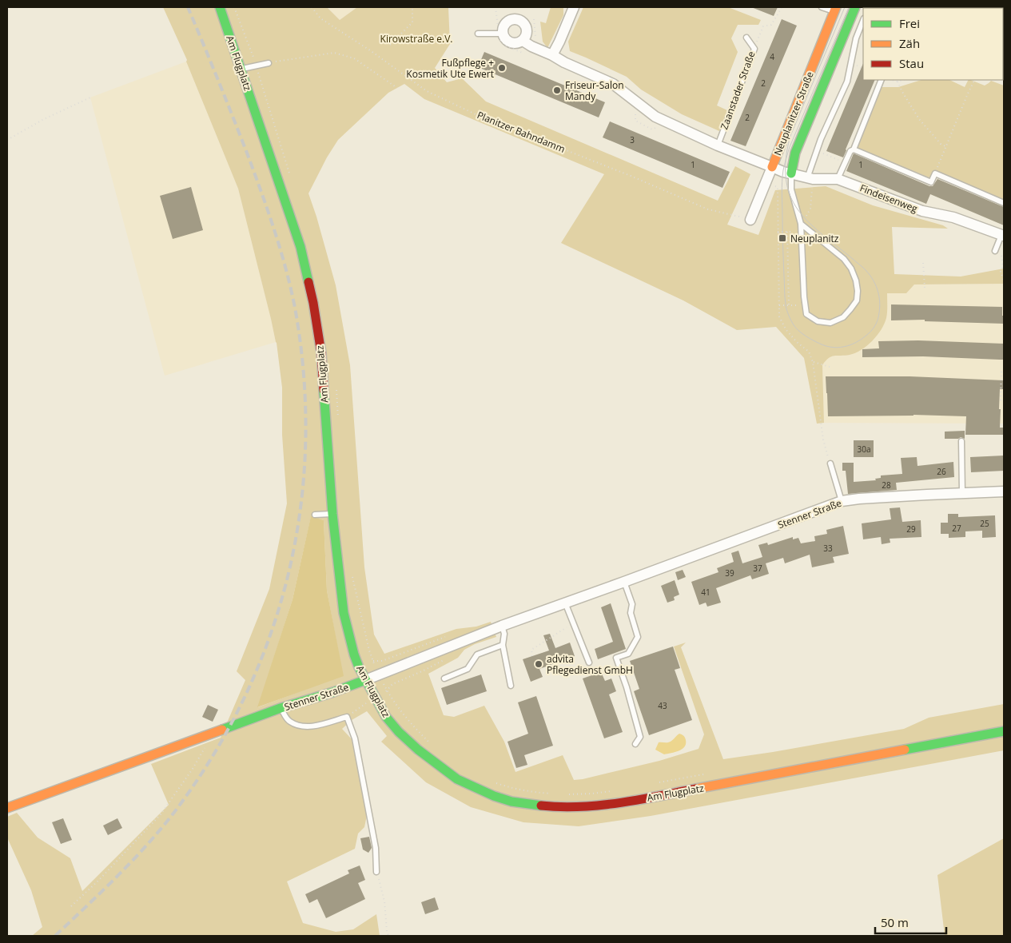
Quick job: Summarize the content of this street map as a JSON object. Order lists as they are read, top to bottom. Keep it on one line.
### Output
{"streets":{"main road":["Am Flugplatz","Neuplanitzer Straße","Stenner Straße"],"street":["Findeisenweg"],"lane":["Zaanstader Straße"],"path":["Planitzer Bahndamm"]},"crossings":[["Am Flugplatz","Stenner Straße"],["Neuplanitzer Straße","Planitzer Bahndamm"],["Neuplanitzer Straße","Findeisenweg"]],"parks":["Kirowstraße e.V."],"places":{"other":["Fußpflege + Kosmetik Ute Ewert","Friseur-Salon Mandy","advita Pflegedienst GmbH"],"transit":["Neuplanitz"]},"house_numbers":["4","2","2","3","1","1","30a","26","28","25","27","29","33","37","39","41","43"],"legend":["Frei","Zäh","Stau"],"scale_bar":"50 m"}
